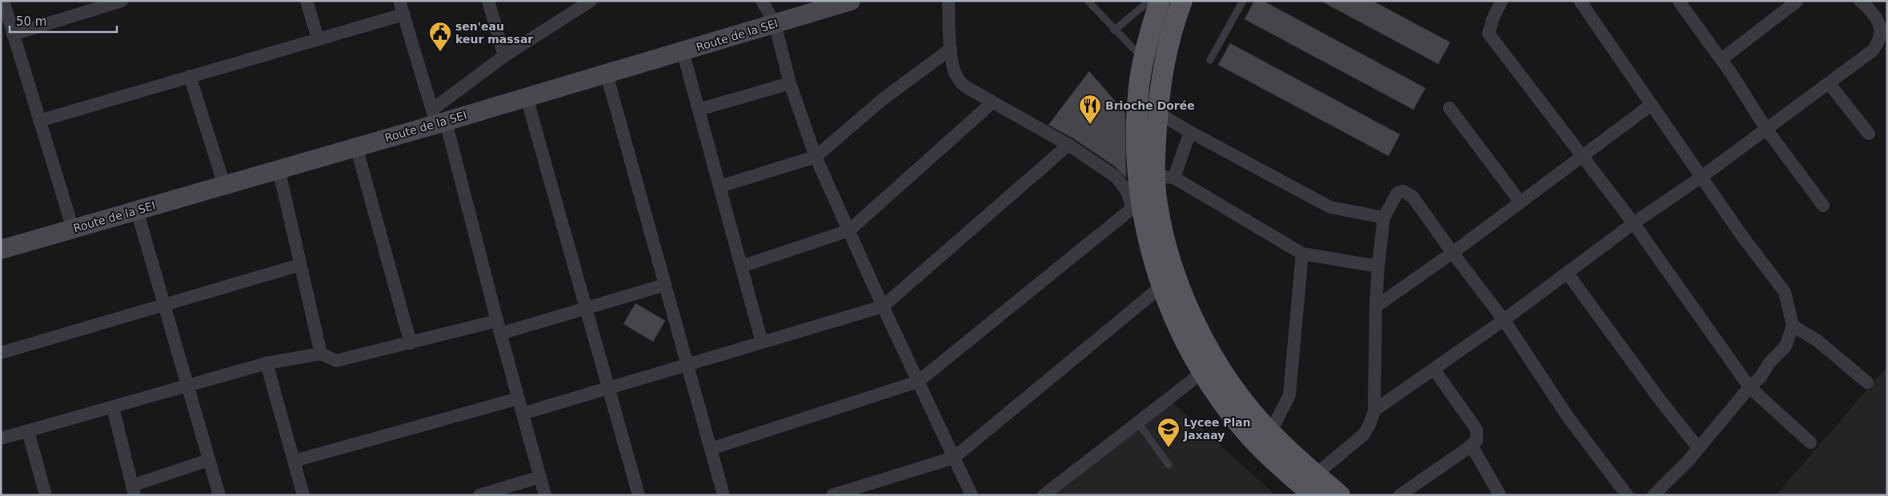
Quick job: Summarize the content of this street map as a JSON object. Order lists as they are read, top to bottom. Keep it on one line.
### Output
{"streets":{"street":["Route de la SEI"]},"places":{"public building":["sen'eau keur massar"],"restaurant":["Brioche Dorée"],"school or university":["Lycee Plan Jaxaay"]},"scale_bar":"50 m"}
